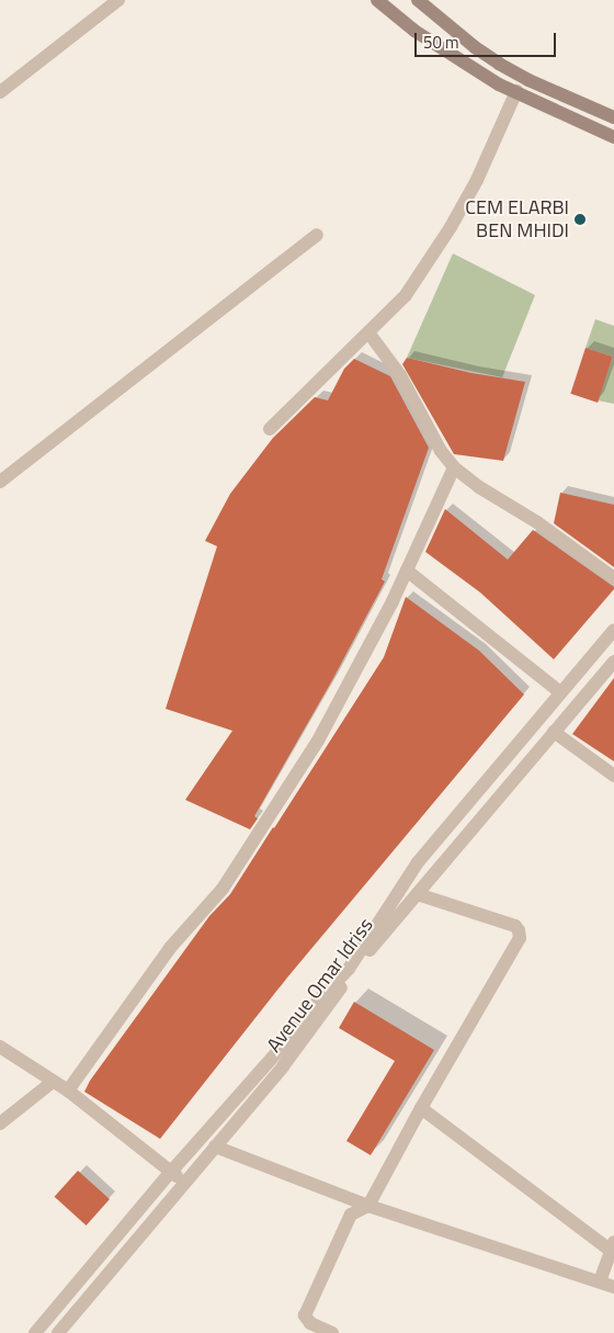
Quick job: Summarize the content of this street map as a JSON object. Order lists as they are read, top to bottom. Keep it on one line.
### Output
{"streets":{"street":["Avenue Omar Idriss"]},"places":["CEM ELARBI BEN MHIDI"],"scale_bar":"50 m"}
